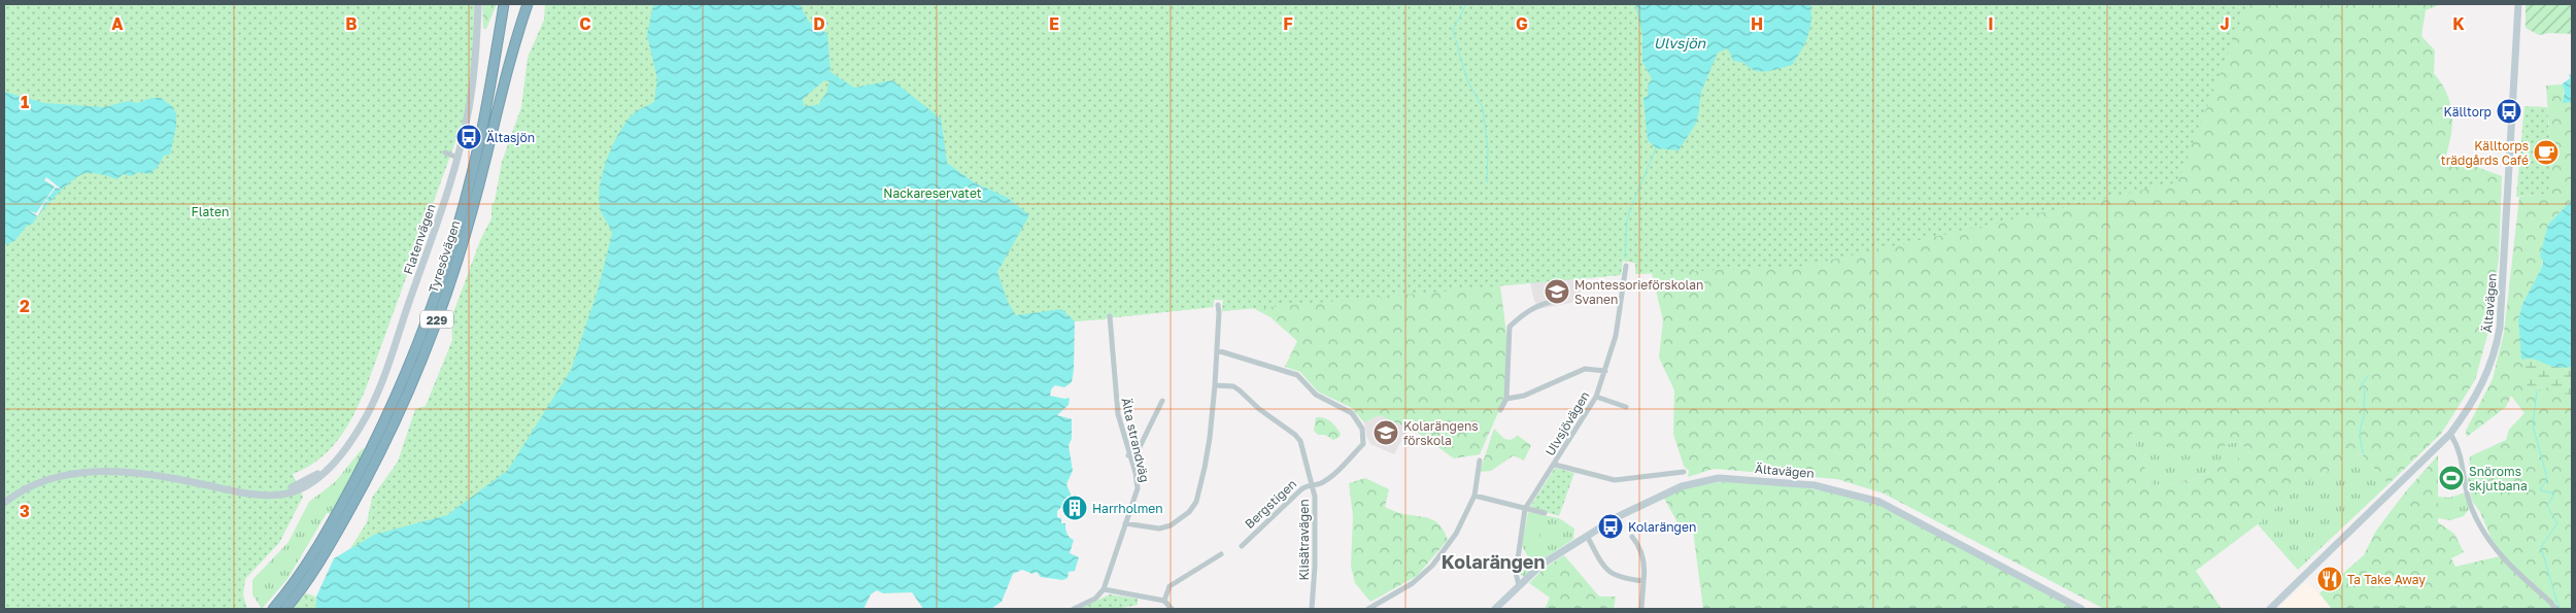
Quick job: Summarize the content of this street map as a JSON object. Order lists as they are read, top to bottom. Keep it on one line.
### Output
{"streets":{"highway":["Tyresövägen","229"],"main road":["Flatenvägen","Ältavägen"],"street":["Ulvsjövägen","Älta strandväg","Bergstigen","Klisätravägen"]},"crossings":[["Ältavägen","Ulvsjövägen"],["Bergstigen","Klisätravägen"]],"districts":["Kolarängen"],"water":["Ulvsjön"],"parks":["Nackareservatet","Flaten"],"places":{"bus stop":["Källtorp","Ältasjön","Kolarängen"],"cafe":["Källtorps trädgårds Café"],"school or university":["Montessorieförskolan Svanen","Kolarängens förskola"],"sports":["Snöroms skjutbana"],"building":["Harrholmen"],"restaurant":["Ta Take Away"]},"grid":{"columns":["A","B","C","D","E","F","G","H","I","J","K"],"rows":["1","2","3"]}}
